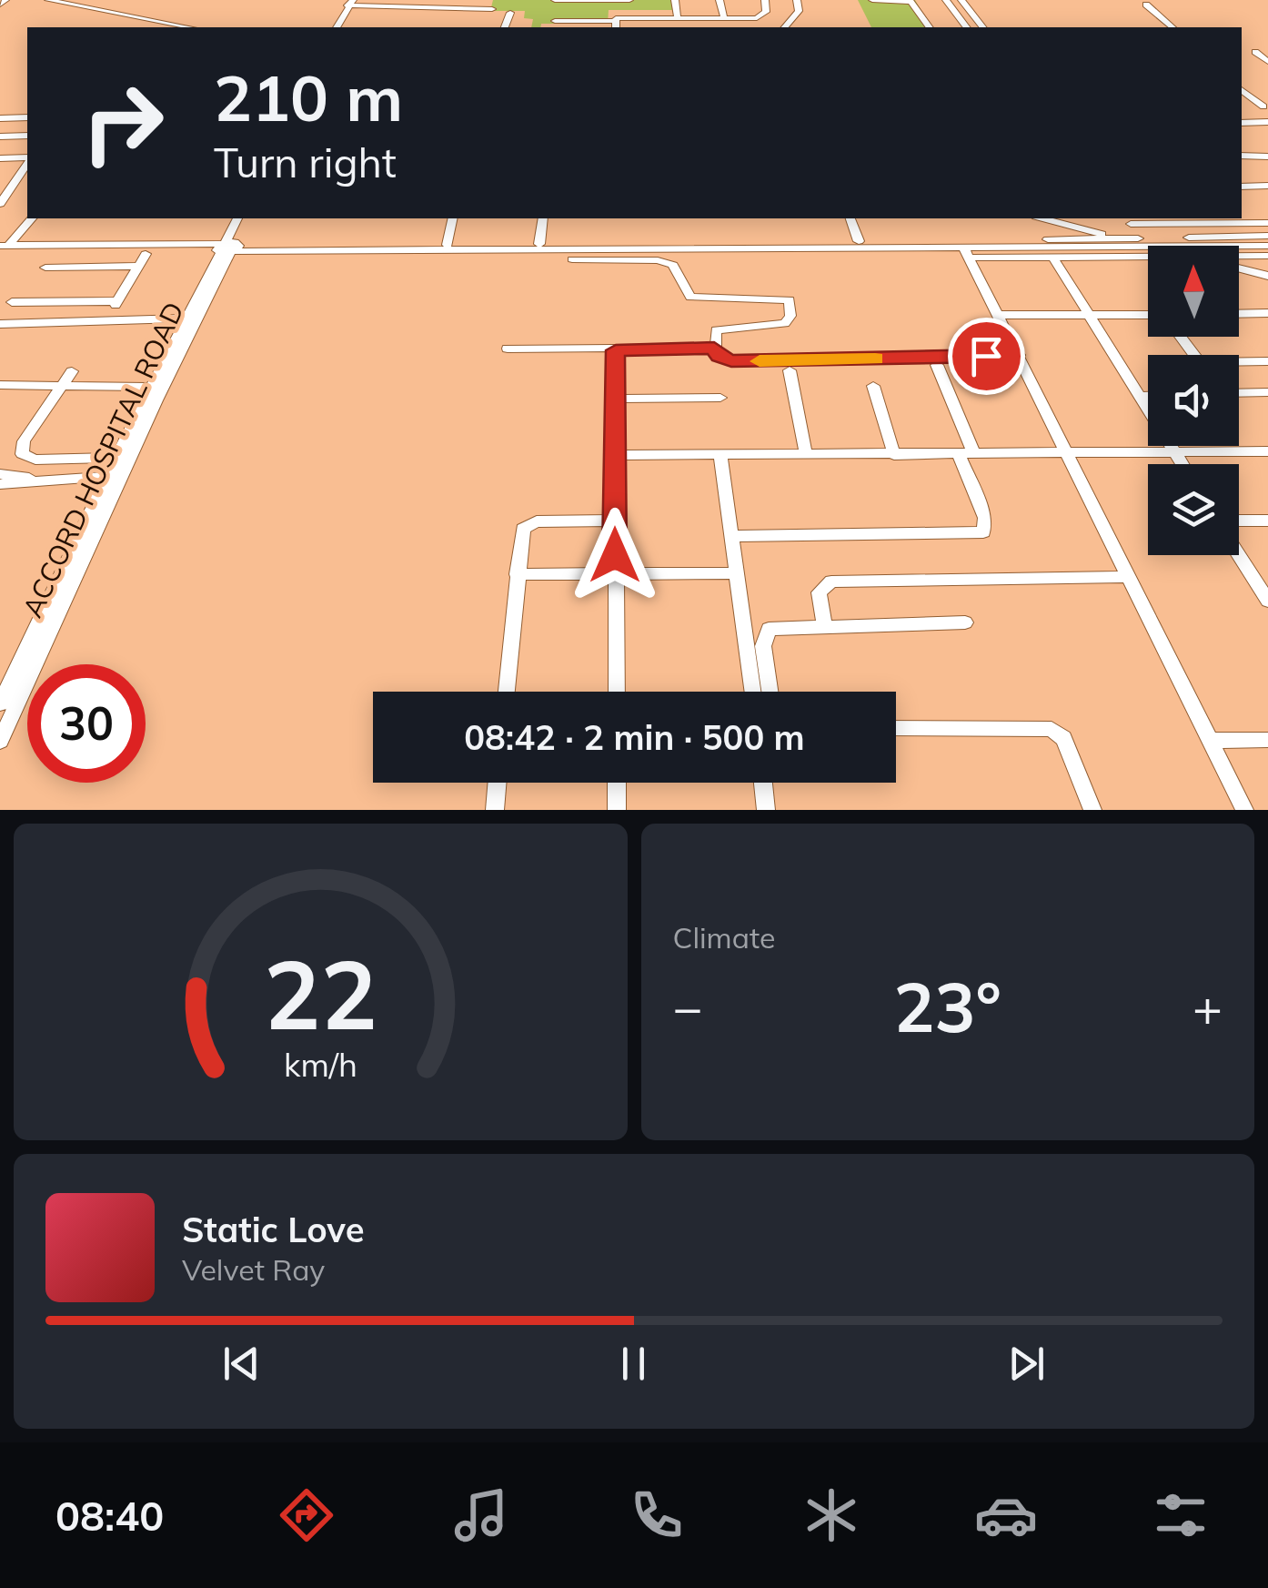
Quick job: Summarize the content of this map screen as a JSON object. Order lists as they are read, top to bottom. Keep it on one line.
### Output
{"streets":{"street":["ACCORD HOSPITAL ROAD"]},"north":"top","page":{"turn":["210 m","Turn right"],"limit":"30","trip":"08:42 · 2 min · 500 m","tile":"Climate","heat":["−","23°","+"],"song":["Static Love","Velvet Ray"],"tabs":"08:40","gauge":["22","km/h"]}}
